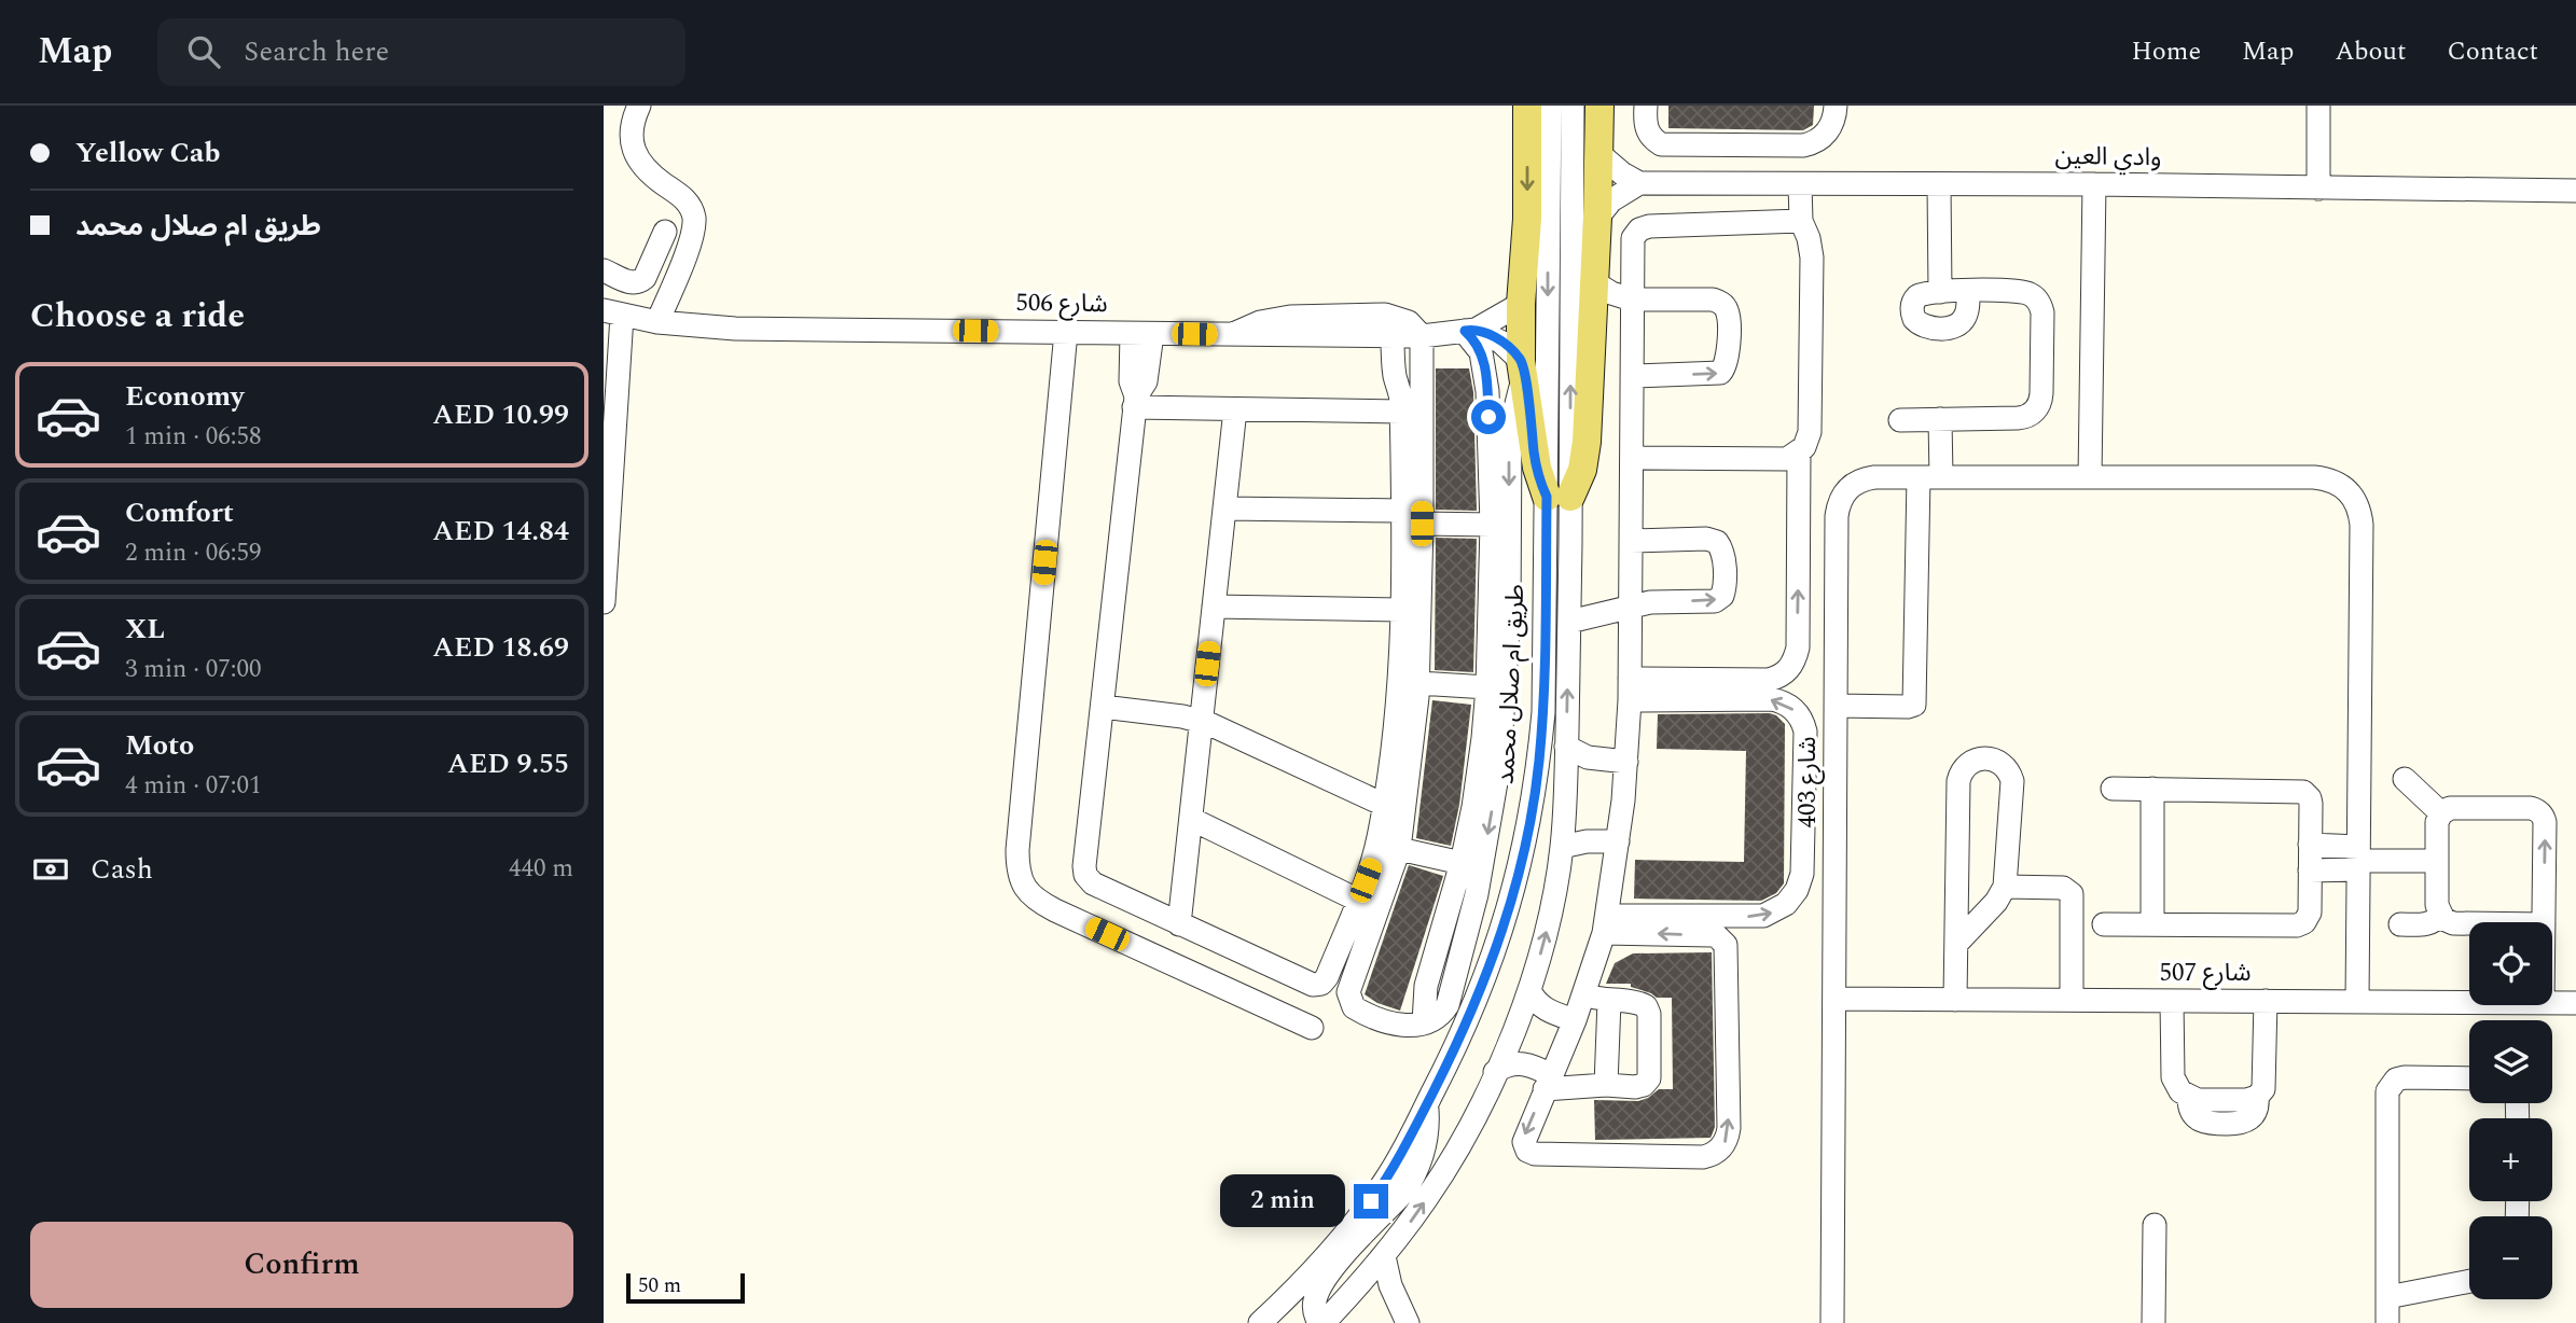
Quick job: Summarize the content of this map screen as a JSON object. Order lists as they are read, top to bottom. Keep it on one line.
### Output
{"streets":{"street":["وادي العين","شارع 506","طريق ام صلال محمد","شارع 403","شارع 507"]},"crossings":[["شارع 403","شارع 507"]],"scale_bar":"50 m","page":{"header":"Map","search":"Search here","nav":["Home","Map","About","Contact"],"banner":["Yellow Cab","طريق ام صلال محمد"],"heading":"Choose a ride","list":[{"name":"Economy","note":"1 min · 06:58","value":"AED 10.99"},{"name":"Comfort","note":"2 min · 06:59","value":"AED 14.84"},{"name":"XL","note":"3 min · 07:00","value":"AED 18.69"},{"name":"Moto","note":"4 min · 07:01","value":"AED 9.55"}],"pay":["Cash","440 m"],"map_buttons":["+","−"],"bubble":"2 min","buttons":"Confirm","scale":"50 m"}}
